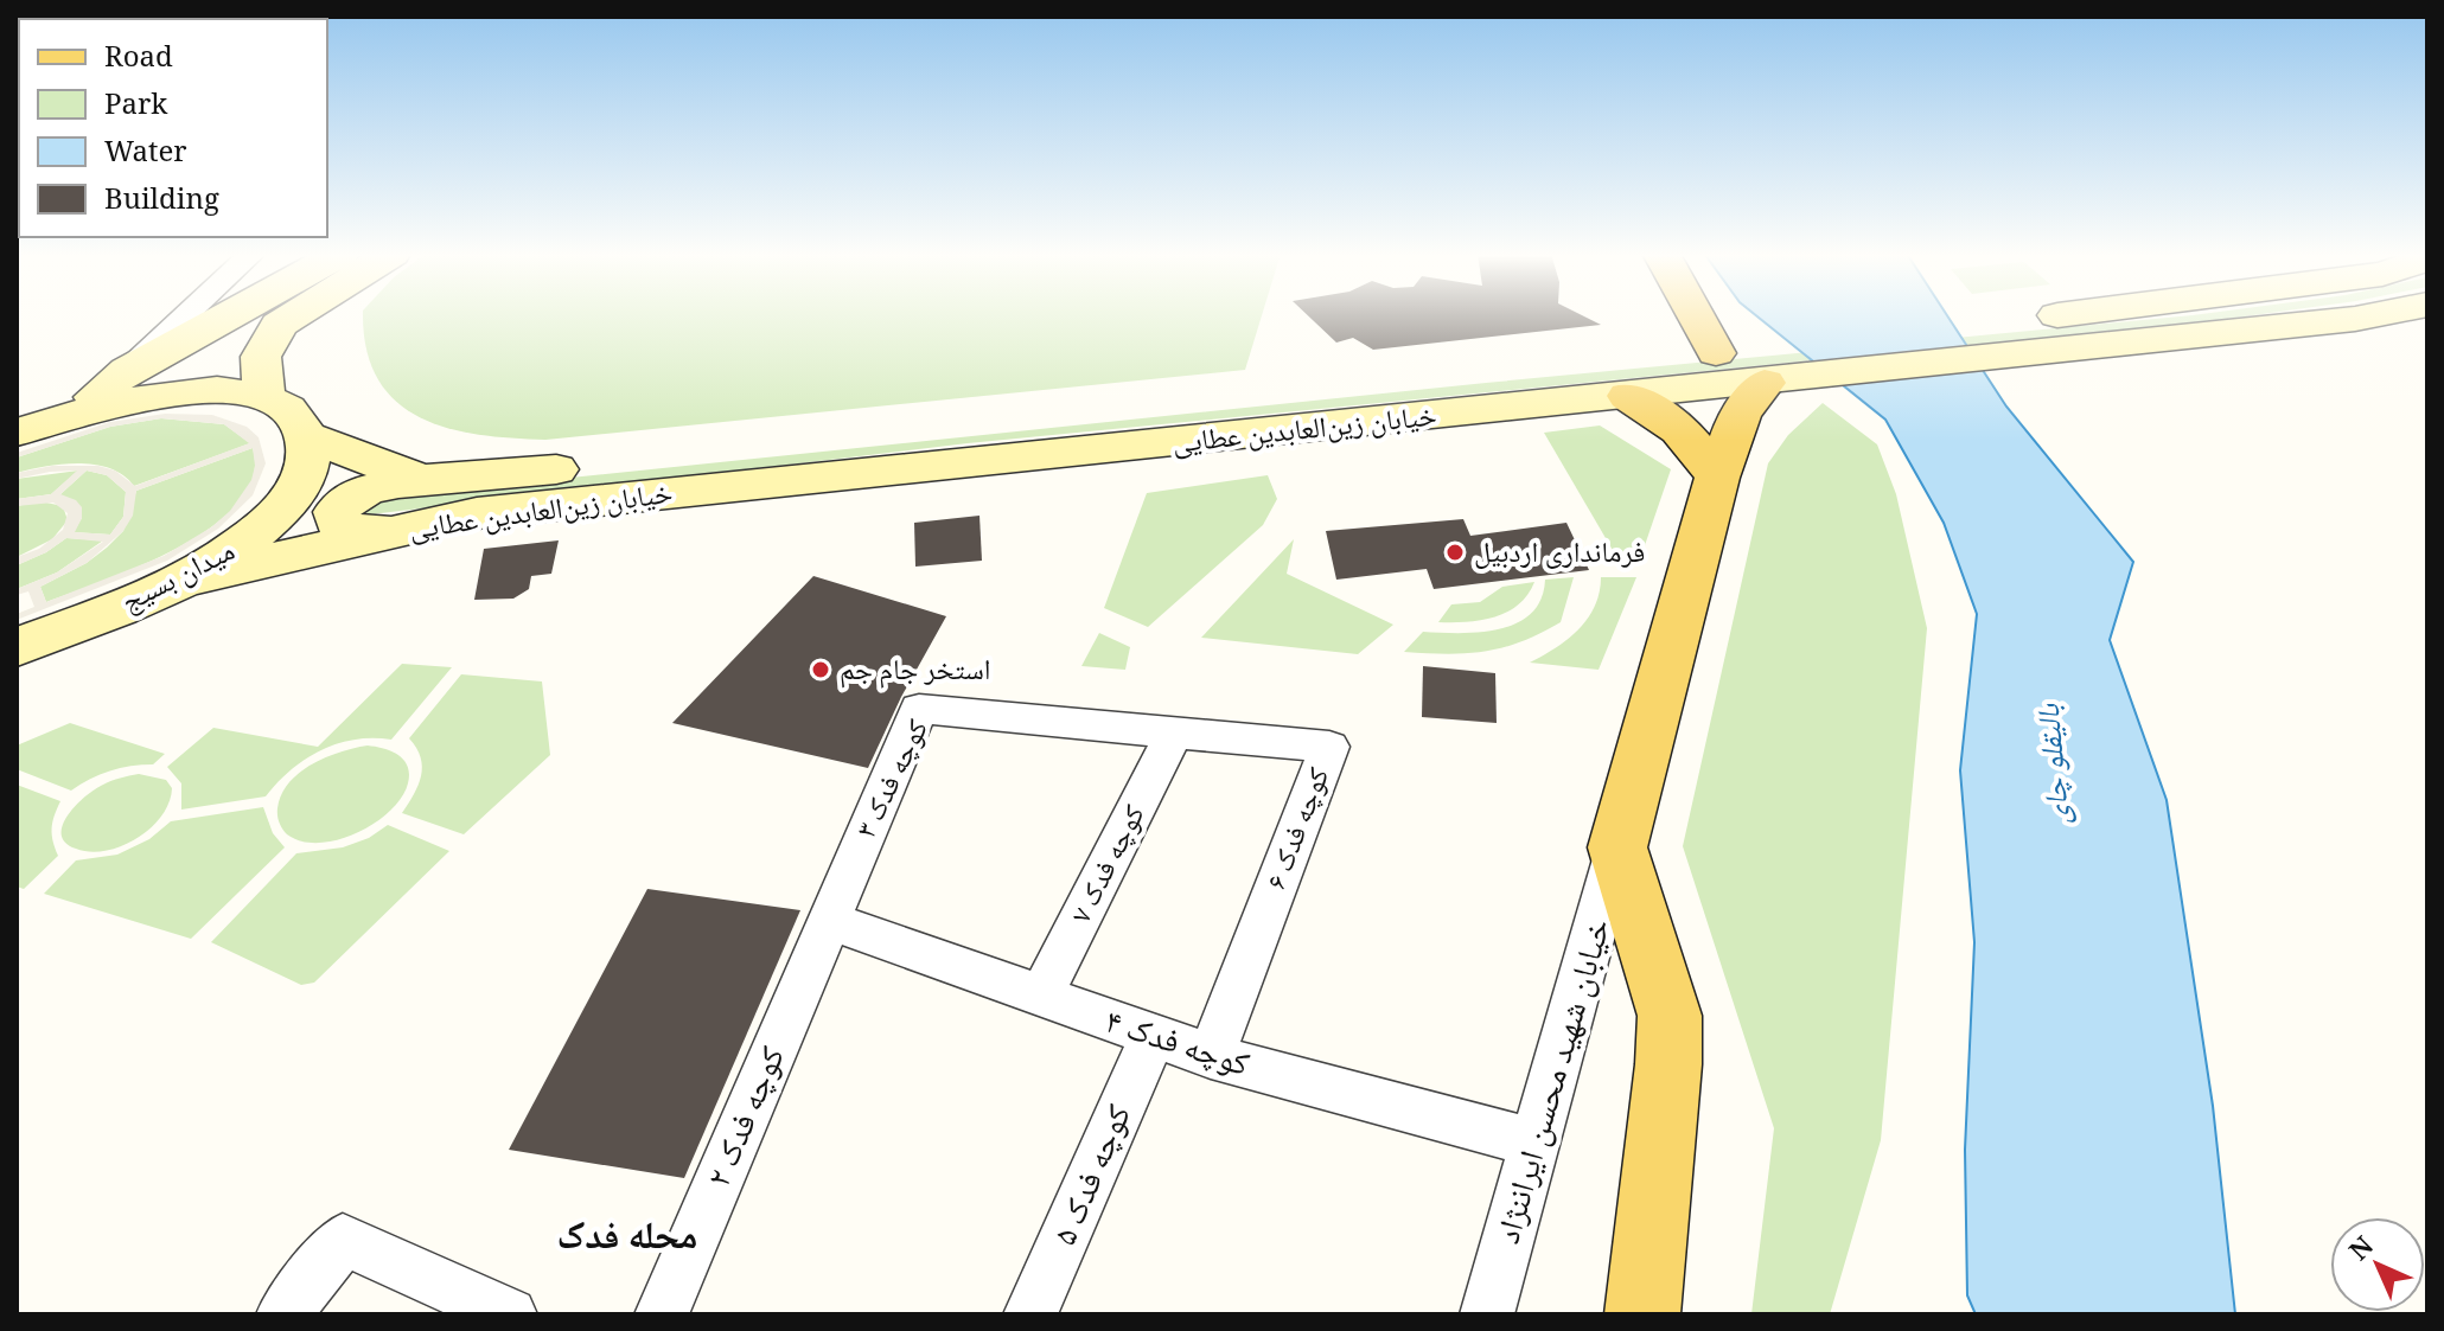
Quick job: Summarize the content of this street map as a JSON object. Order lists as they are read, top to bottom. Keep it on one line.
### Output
{"streets":{"main road":["خیابان زین‌العابدین عطایی","میدان بسیج","خیابان شهید محسن ایراننژاد"],"street":["کوچه فدک ۳","کوچه فدک ۶","کوچه فدک ۷","کوچه فدک ۴","کوچه فدک ۲","کوچه فدک ۵"]},"crossings":[["خیابان زین‌العابدین عطایی","میدان بسیج"],["خیابان زین‌العابدین عطایی","خیابان شهید محسن ایراننژاد"],["کوچه فدک ۳","کوچه فدک ۶"],["کوچه فدک ۳","کوچه فدک ۷"],["کوچه فدک ۳","کوچه فدک ۴"],["کوچه فدک ۳","کوچه فدک ۲"],["کوچه فدک ۶","کوچه فدک ۷"],["کوچه فدک ۶","کوچه فدک ۴"],["کوچه فدک ۷","کوچه فدک ۴"],["کوچه فدک ۴","خیابان شهید محسن ایراننژاد"],["کوچه فدک ۴","کوچه فدک ۲"],["کوچه فدک ۴","کوچه فدک ۵"]],"districts":["محله فدک"],"water":["بالیقلو چای"],"places":["فرمانداری اردبیل","استخر جام جم"],"legend":["Road","Park","Water","Building"],"north":"top left"}
